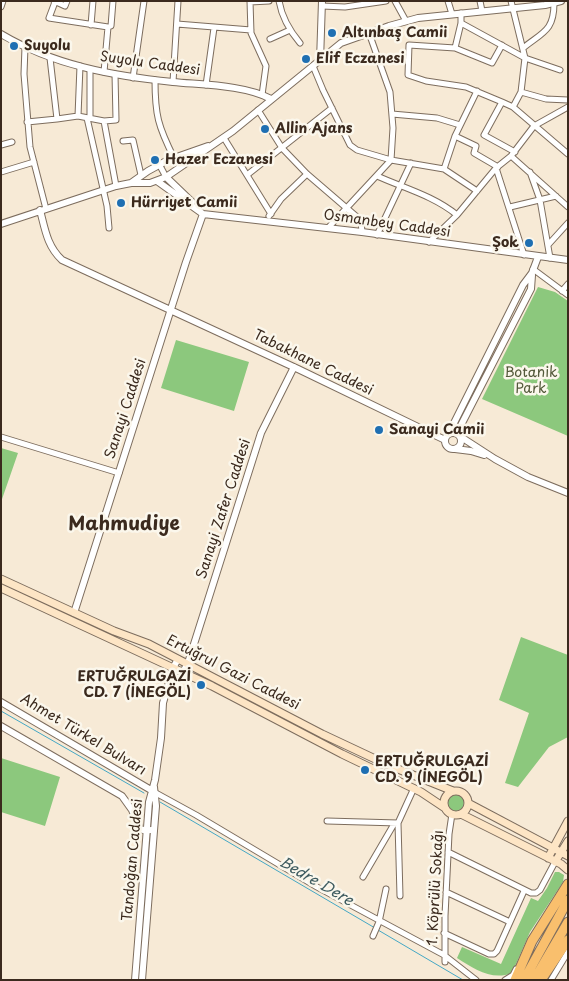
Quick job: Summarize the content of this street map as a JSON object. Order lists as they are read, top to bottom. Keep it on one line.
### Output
{"streets":{"main road":["Ertuğrul Gazi Caddesi"],"street":["Suyolu Caddesi","Osmanbey Caddesi","Tabakhane Caddesi","Sanayi Caddesi","Sanayi Zafer Caddesi","Ahmet Türkel Bulvarı","Tandoğan Caddesi","1. Köprülü Sokağı"]},"crossings":[["Osmanbey Caddesi","Sanayi Caddesi"],["Tabakhane Caddesi","Sanayi Caddesi"],["Tabakhane Caddesi","Sanayi Zafer Caddesi"],["Sanayi Caddesi","Ertuğrul Gazi Caddesi"],["Sanayi Zafer Caddesi","Ertuğrul Gazi Caddesi"],["Ertuğrul Gazi Caddesi","Tandoğan Caddesi"],["Ertuğrul Gazi Caddesi","1. Köprülü Sokağı"],["Ahmet Türkel Bulvarı","Tandoğan Caddesi"]],"districts":["Mahmudiye"],"water":["Bedre Dere"],"parks":["Botanik Park"],"places":["Altınbaş Camii","Suyolu","Elif Eczanesi","Allin Ajans","Hazer Eczanesi","Hürriyet Camii","Şok","Sanayi Camii","ERTUĞRULGAZİ CD. 7 (İNEGÖL)","ERTUĞRULGAZİ CD. 9 (İNEGÖL)"]}
